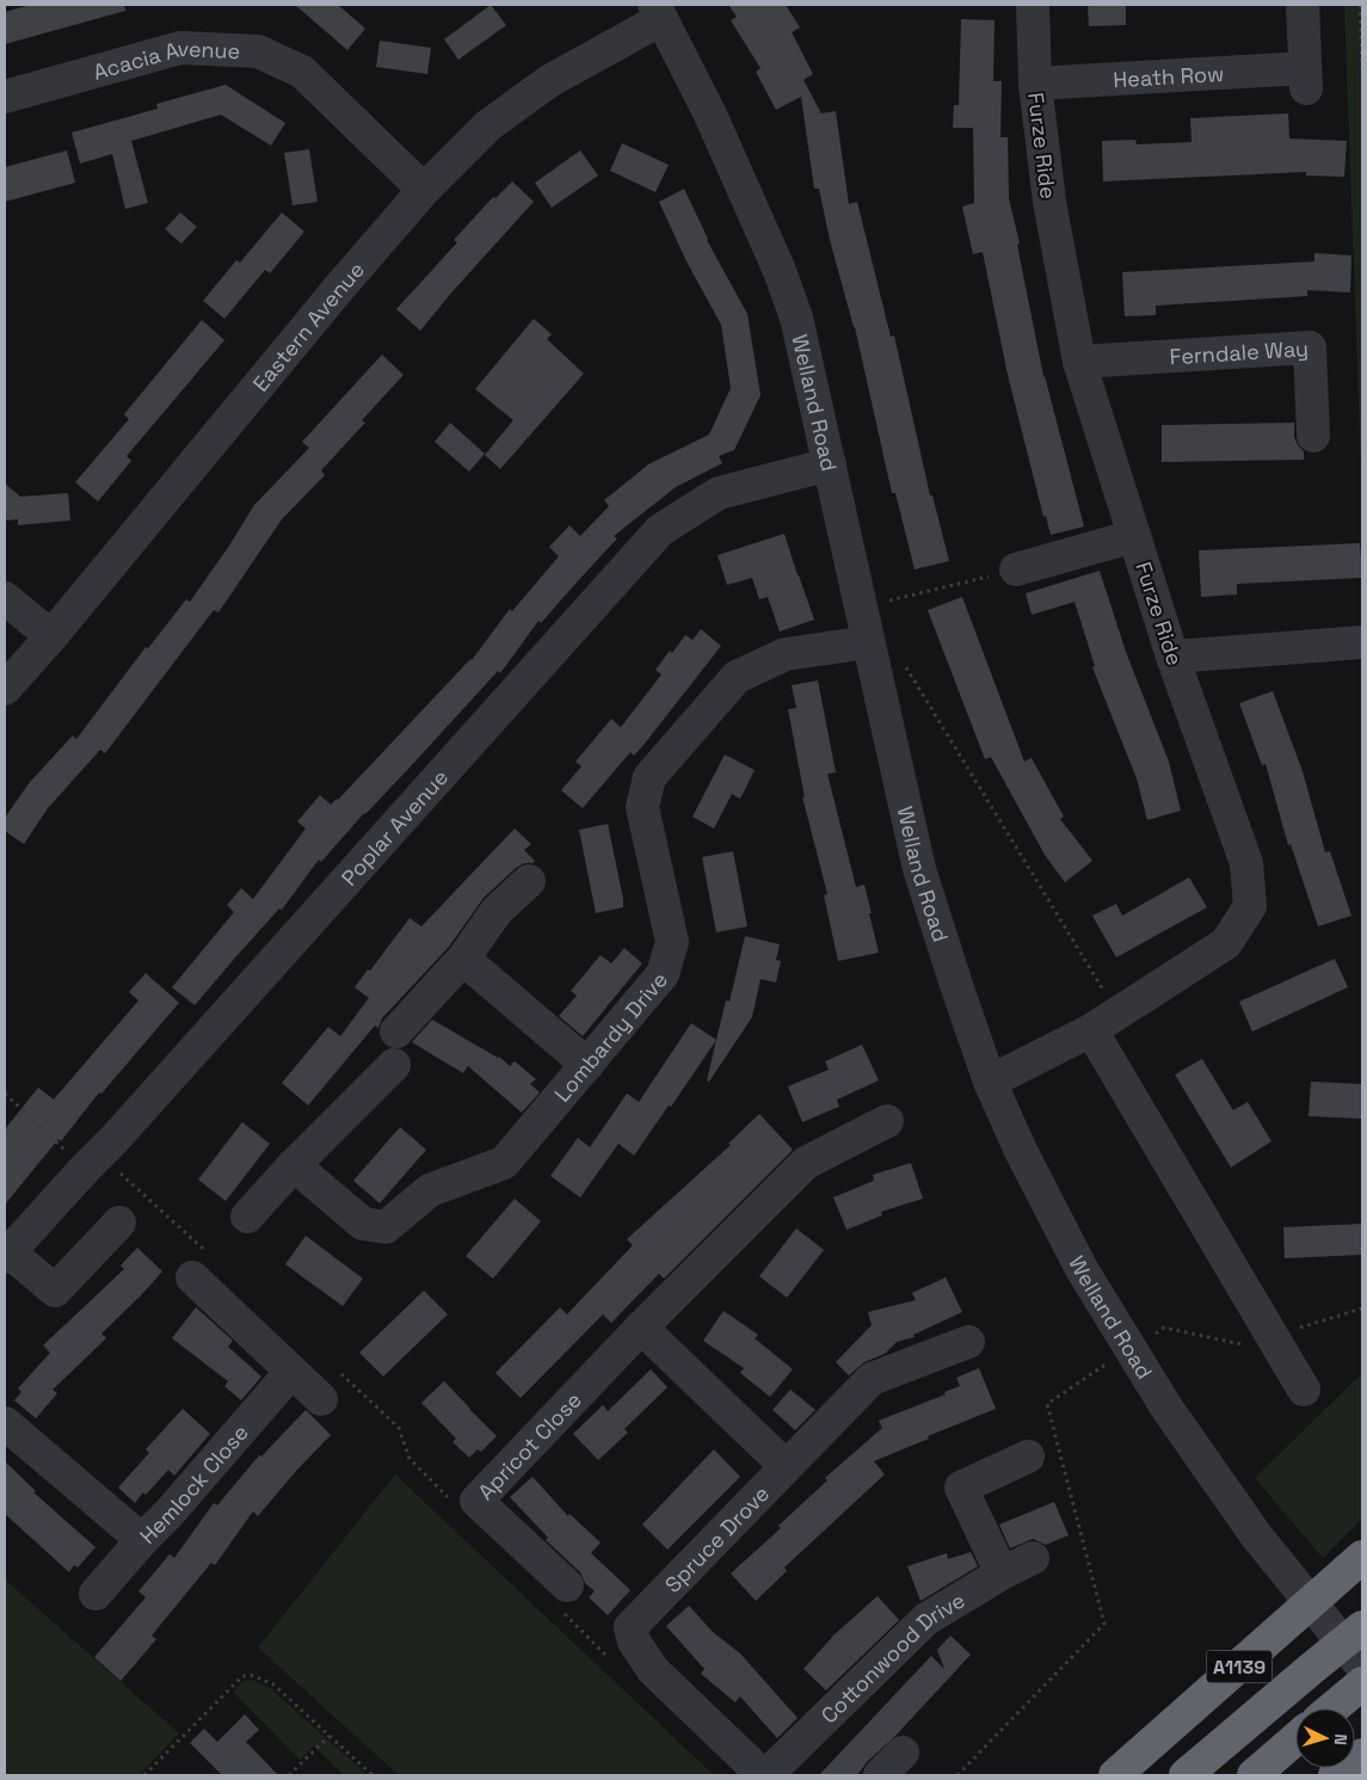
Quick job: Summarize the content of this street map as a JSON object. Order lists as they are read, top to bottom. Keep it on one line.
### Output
{"streets":{"highway":["A1139"],"street":["Acacia Avenue","Heath Row","Furze Ride","Eastern Avenue","Ferndale Way","Welland Road","Poplar Avenue","Lombardy Drive","Apricot Close","Hemlock Close","Spruce Drove","Cottonwood Drive"]},"crossings":[["Acacia Avenue","Eastern Avenue"],["Heath Row","Furze Ride"],["Furze Ride","Ferndale Way"],["Furze Ride","Welland Road"],["Eastern Avenue","Welland Road"],["Welland Road","Poplar Avenue"],["Welland Road","Lombardy Drive"],["Spruce Drove","Cottonwood Drive"]],"north":"right"}
